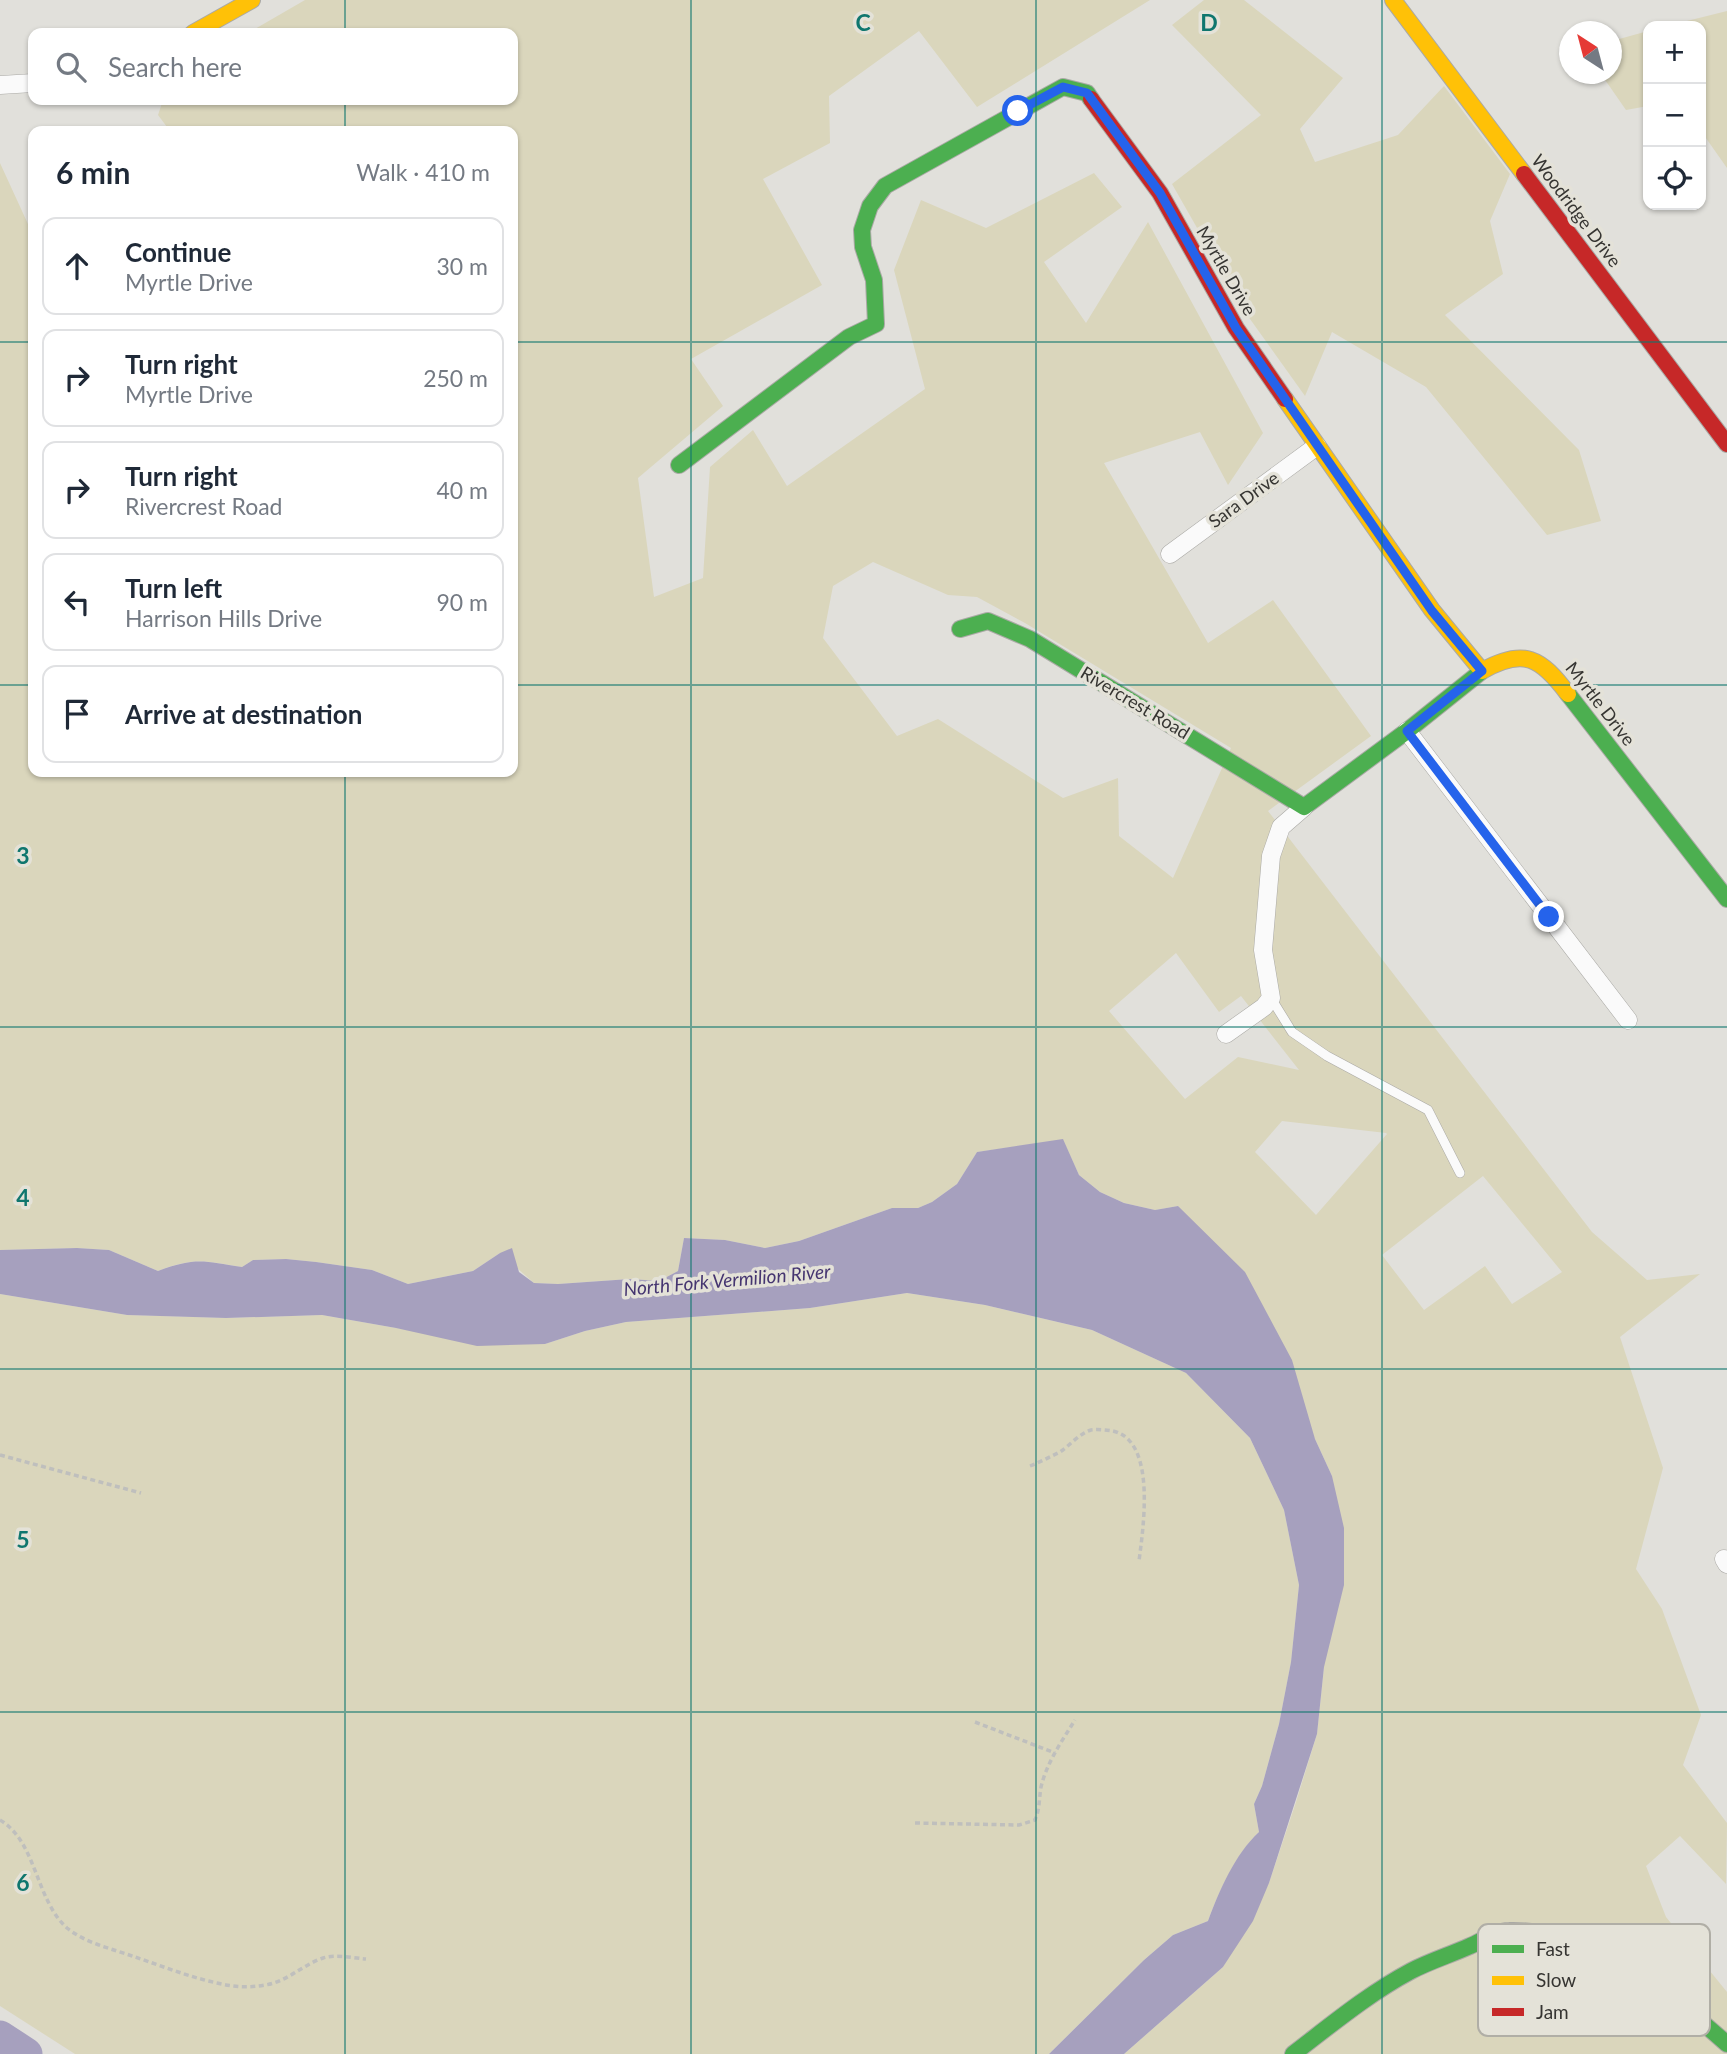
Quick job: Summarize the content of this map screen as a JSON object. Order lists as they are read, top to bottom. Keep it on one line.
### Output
{"streets":{"street":["Woodridge Drive","Myrtle Drive","Sara Drive","Rivercrest Road"]},"crossings":[["Myrtle Drive","Sara Drive"]],"water":["North Fork Vermilion River"],"legend":["Fast","Slow","Jam"],"north":"top left","page":{"map_buttons":["+","−"],"search":"Search here","heading":["6 min","Walk · 410 m"],"list":[["Continue","Myrtle Drive","30 m"],["Turn right","Myrtle Drive","250 m"],["Turn right","Rivercrest Road","40 m"],["Turn left","Harrison Hills Drive","90 m"],"Arrive at destination"]},"grid":{"columns":["C","D"],"rows":["3","4","5","6"]}}
